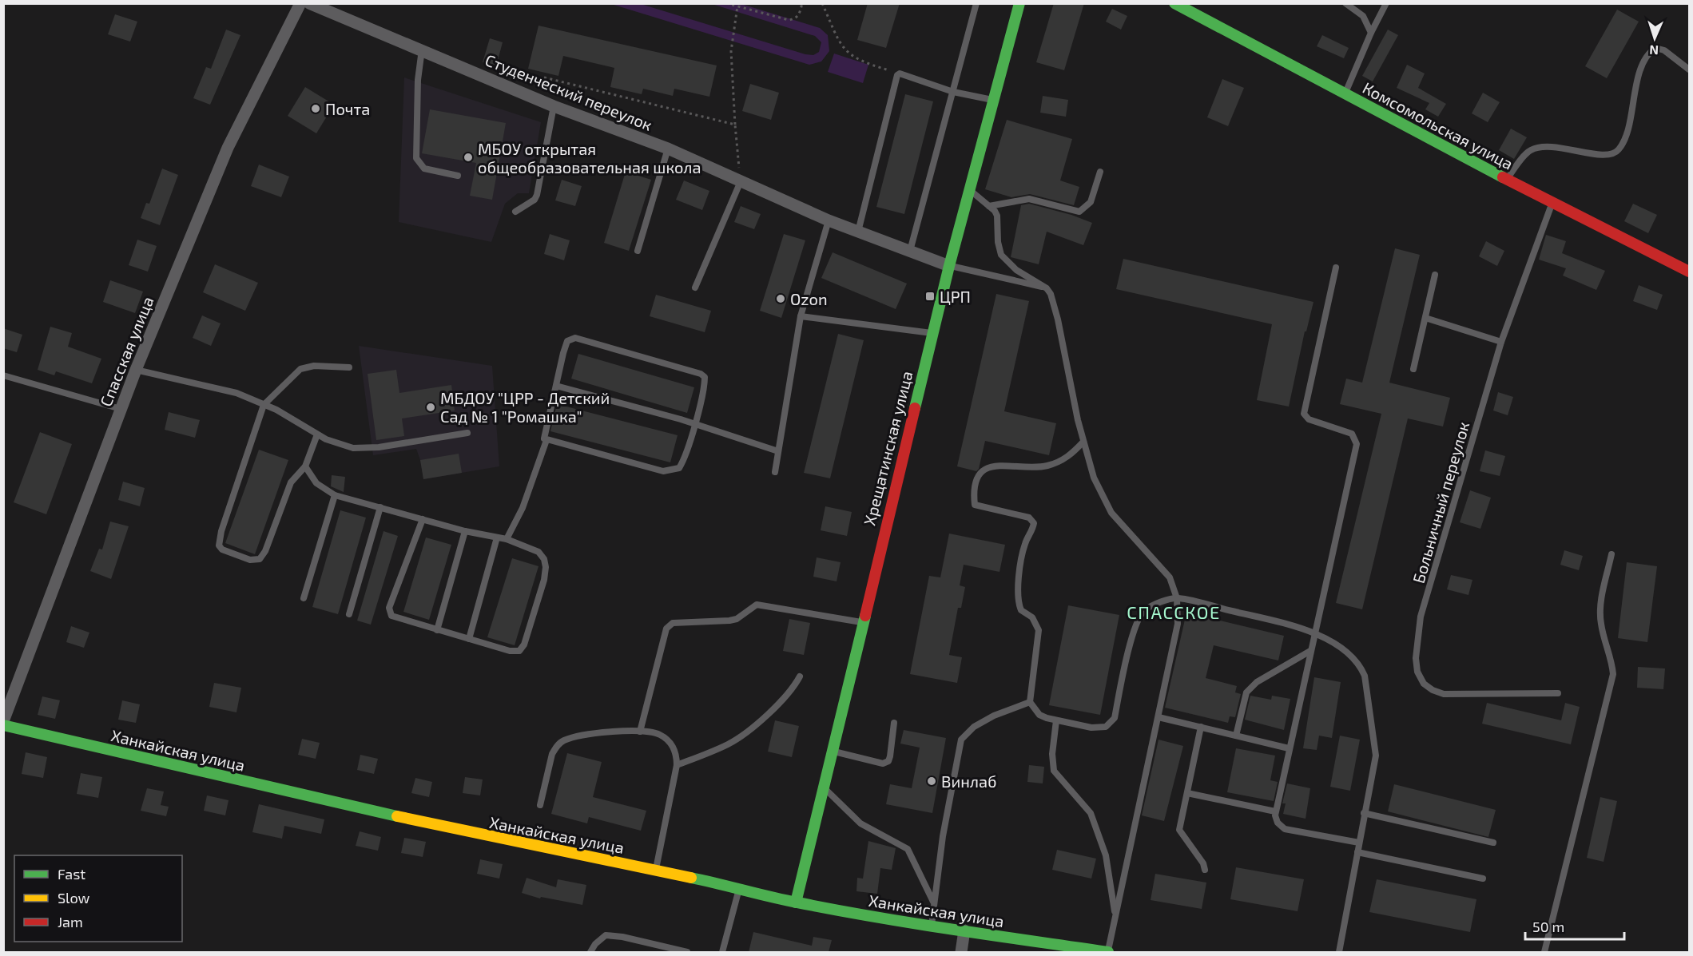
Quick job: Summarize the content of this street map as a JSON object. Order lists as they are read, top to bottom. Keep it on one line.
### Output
{"streets":{"street":["Студенческий переулок","Комсомольская улица","Спасская улица","Хрещатинская улица","Ханкайская улица"],"lane":["Больничный переулок"]},"crossings":[["Студенческий переулок","Хрещатинская улица"],["Комсомольская улица","Больничный переулок"],["Хрещатинская улица","Ханкайская улица"]],"districts":["СПАССКОЕ"],"places":{"other":["Почта","МБОУ открытая общеобразовательная школа","Ozon","МБДОУ \"ЦРР - Детский Сад № 1 \"Ромашка\"","Винлаб"],"transit":["ЦРП"]},"legend":["Fast","Slow","Jam"],"scale_bar":"50 m","north":"bottom"}
